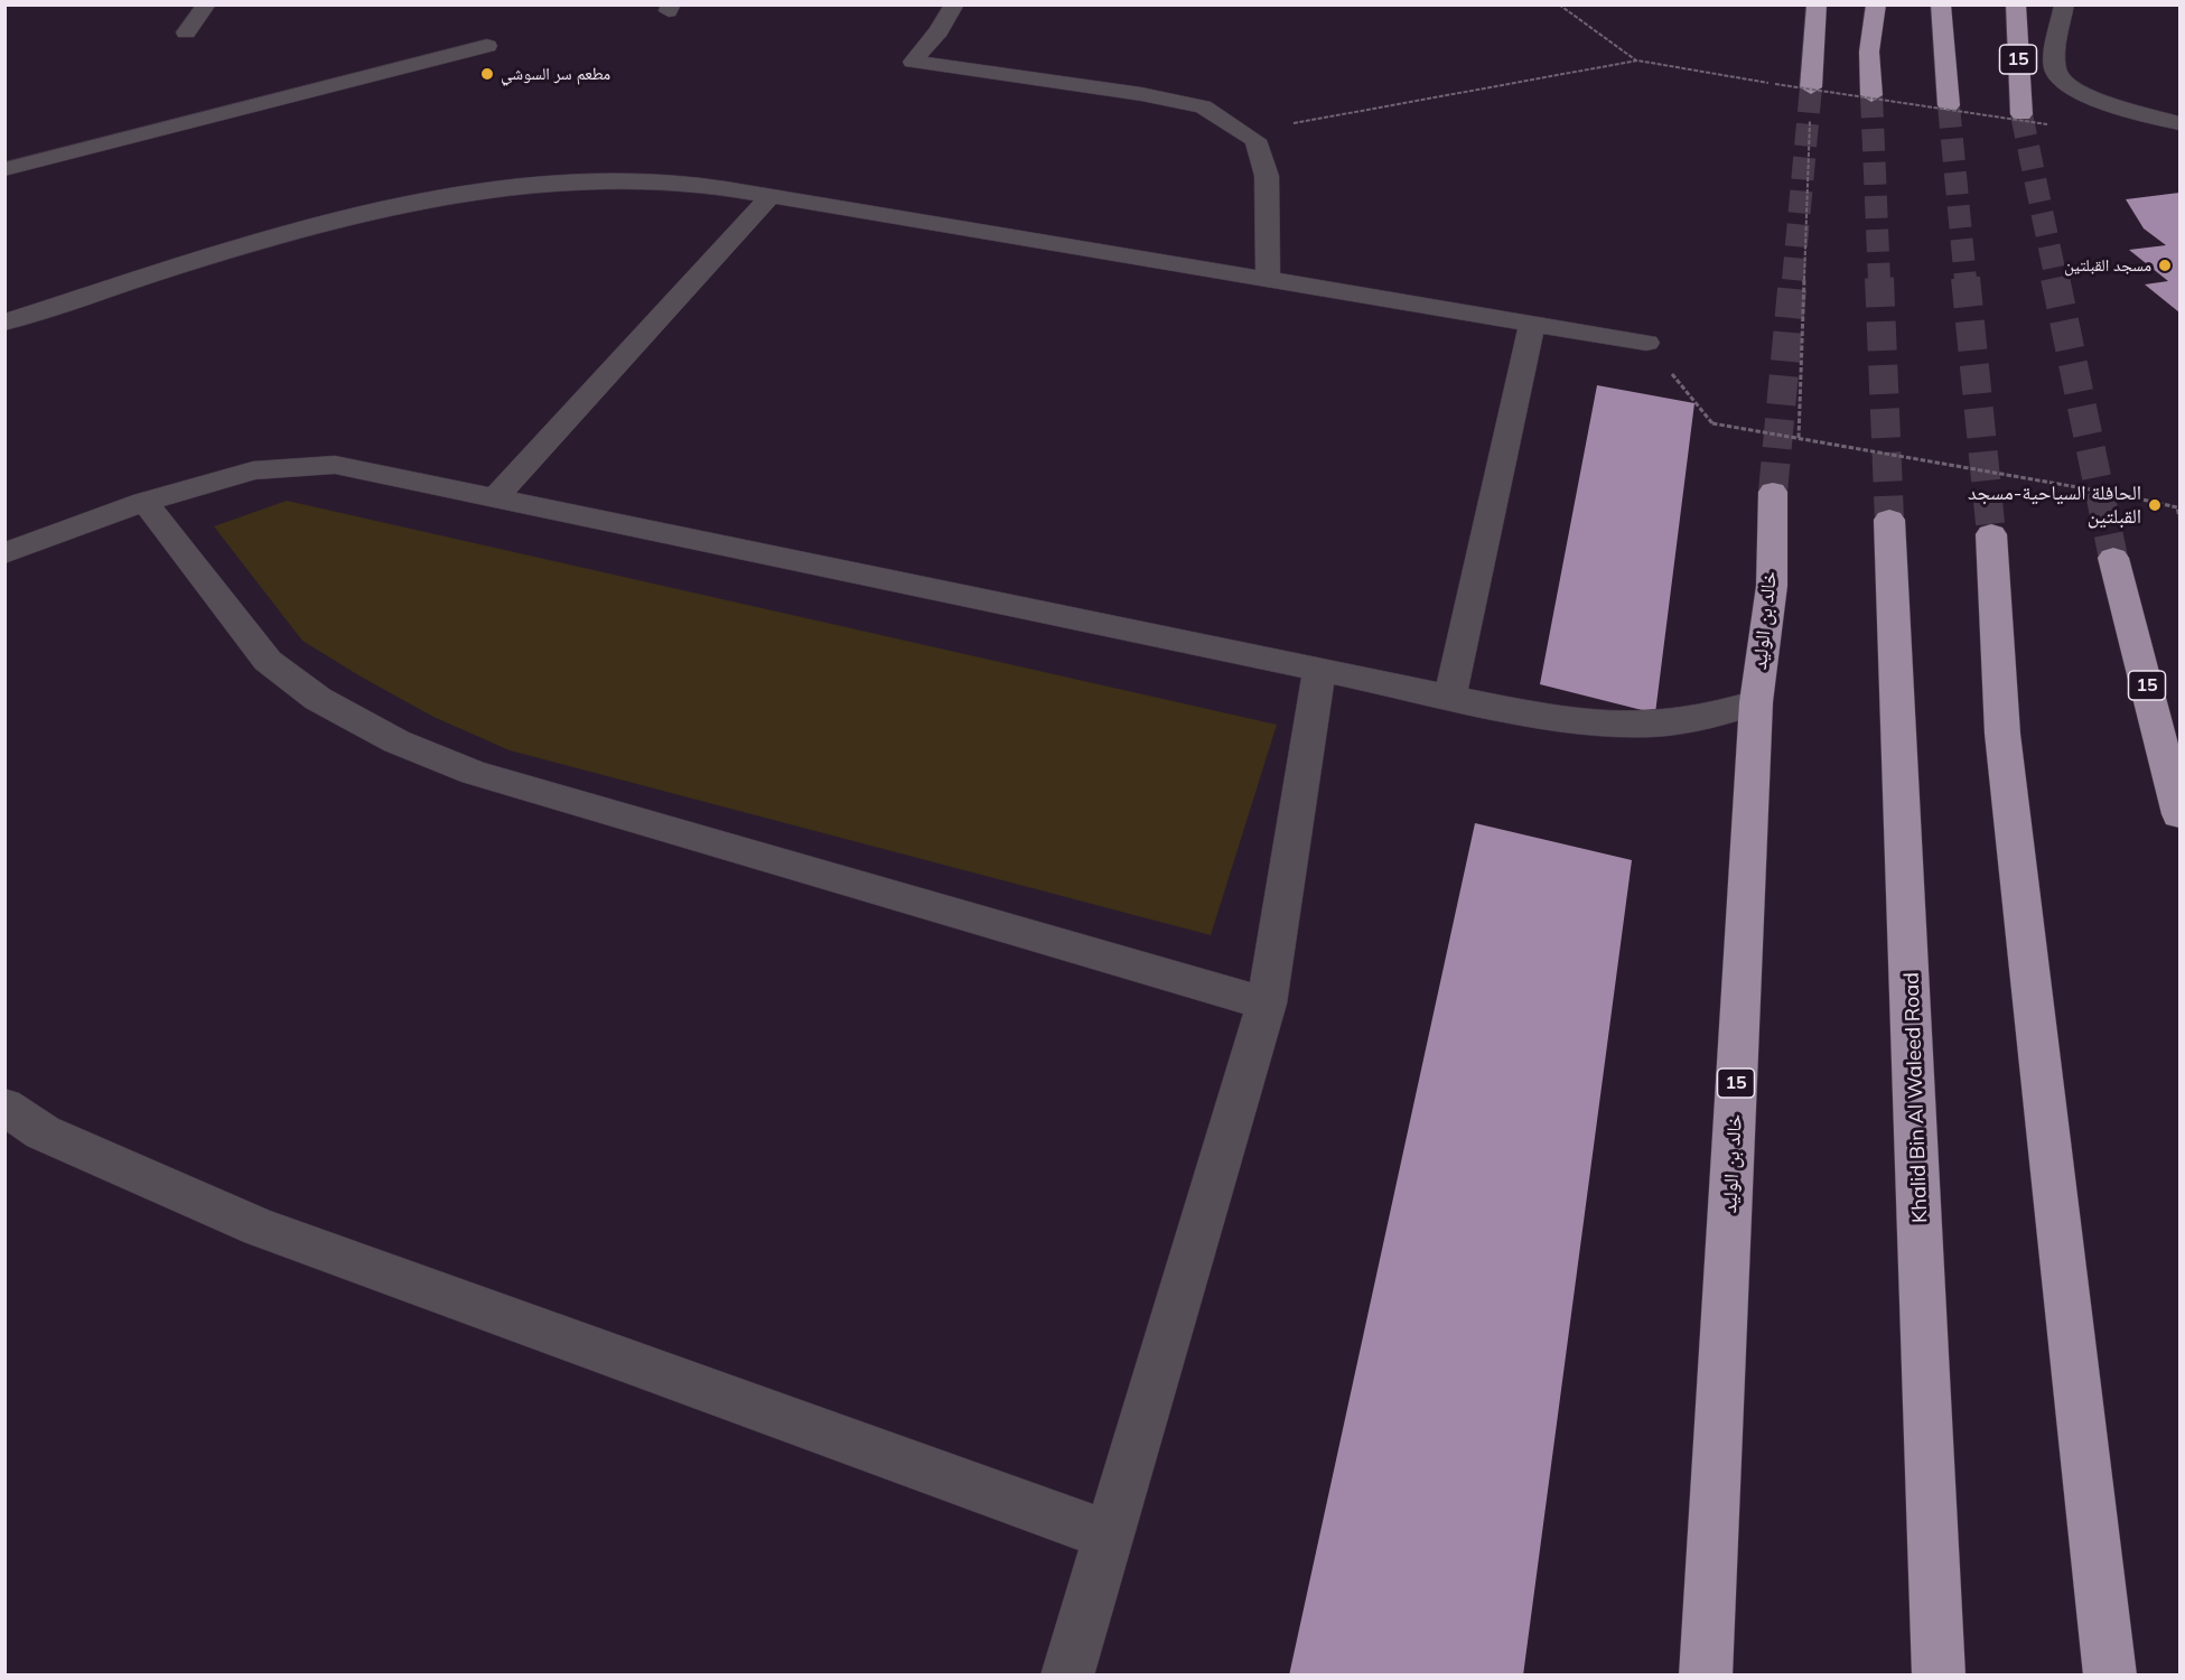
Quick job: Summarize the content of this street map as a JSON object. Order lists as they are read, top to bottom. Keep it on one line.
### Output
{"streets":{"highway":["15","خالد بن الوليد","Khalid Bin Al Waleed Road"]},"places":["مطعم سر السوشي","مسجد القبلتين","الحافلة السياحية-مسجد القبلتين"]}
